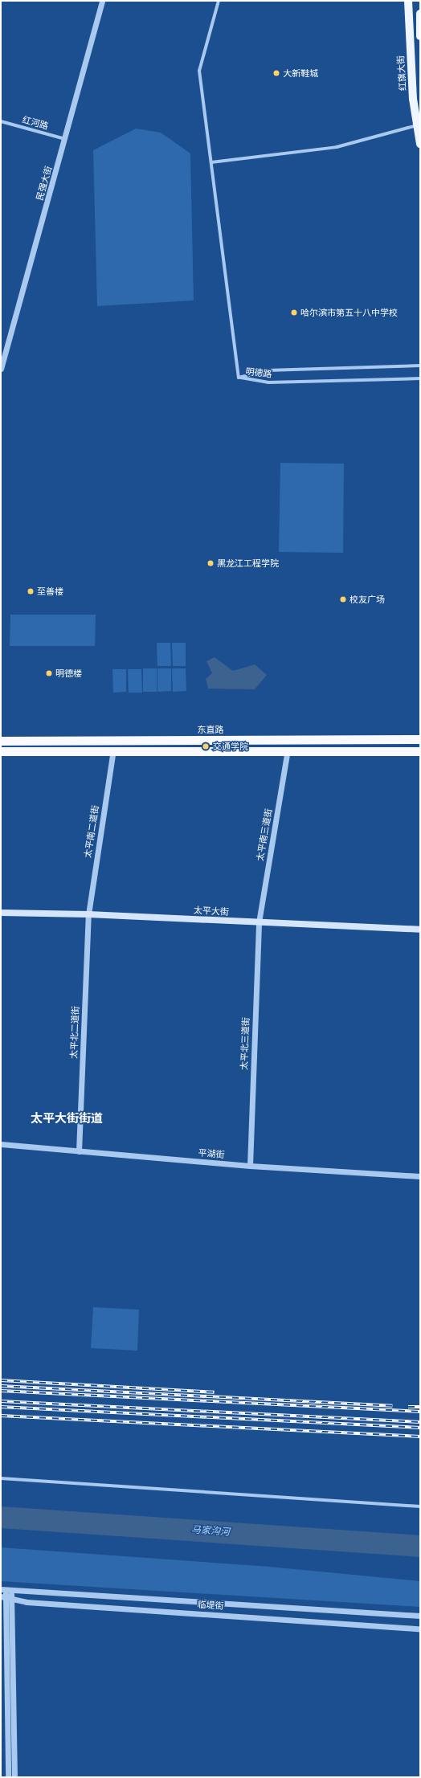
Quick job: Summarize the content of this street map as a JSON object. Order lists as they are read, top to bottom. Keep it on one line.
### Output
{"streets":{"highway":["东直路"],"main road":["红旗大街","太平大街"],"street":["红河路","民强大街","明德路","太平南二道街","太平南三道街","太平北二道街","太平北三道街","平湖街","临堤街"]},"crossings":[["红河路","民强大街"],["太平南二道街","太平大街"],["太平南二道街","太平北二道街"],["太平南三道街","太平大街"],["太平南三道街","太平北三道街"],["太平大街","太平北二道街"],["太平大街","太平北三道街"],["太平北二道街","平湖街"],["太平北三道街","平湖街"]],"districts":["太平大街街道"],"water":["马家沟河"],"places":["大新鞋城","哈尔滨市第五十八中学校","黑龙江工程学院","至善楼","校友广场","明德楼","交通学院"]}
